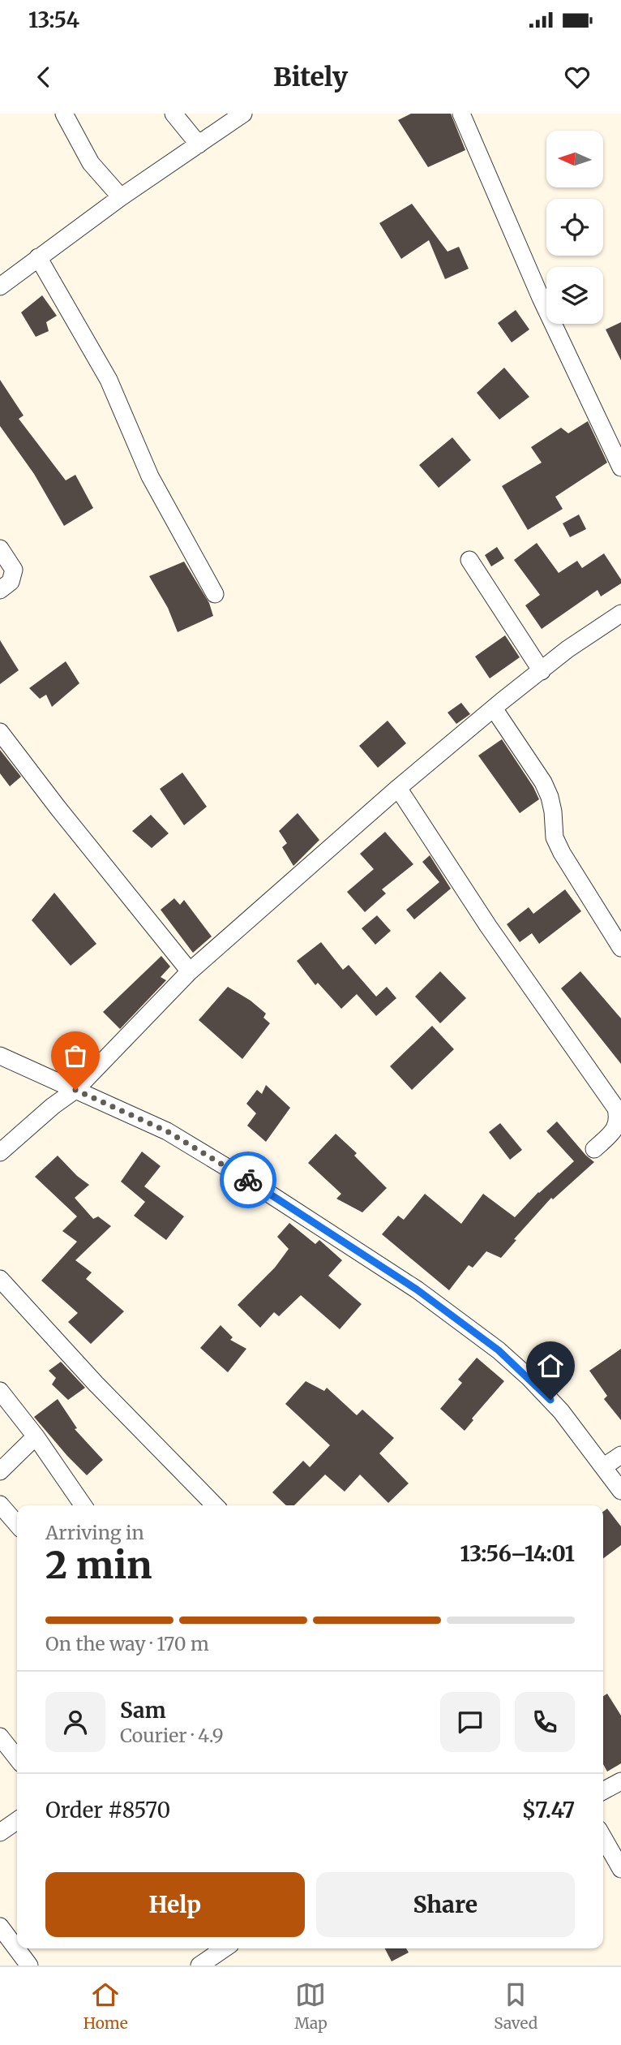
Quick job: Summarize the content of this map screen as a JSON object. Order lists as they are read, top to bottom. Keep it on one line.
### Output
{"north":"left","page":{"status":"13:54","header":"Bitely","heading":["2 min","Arriving in","13:56–14:01"],"panel":["Sam","Courier · 4.9","Order #8570","$7.47"],"bar":"On the way · 170 m","buttons":["Help","Share"],"tabs":["Home","Map","Saved"]}}
